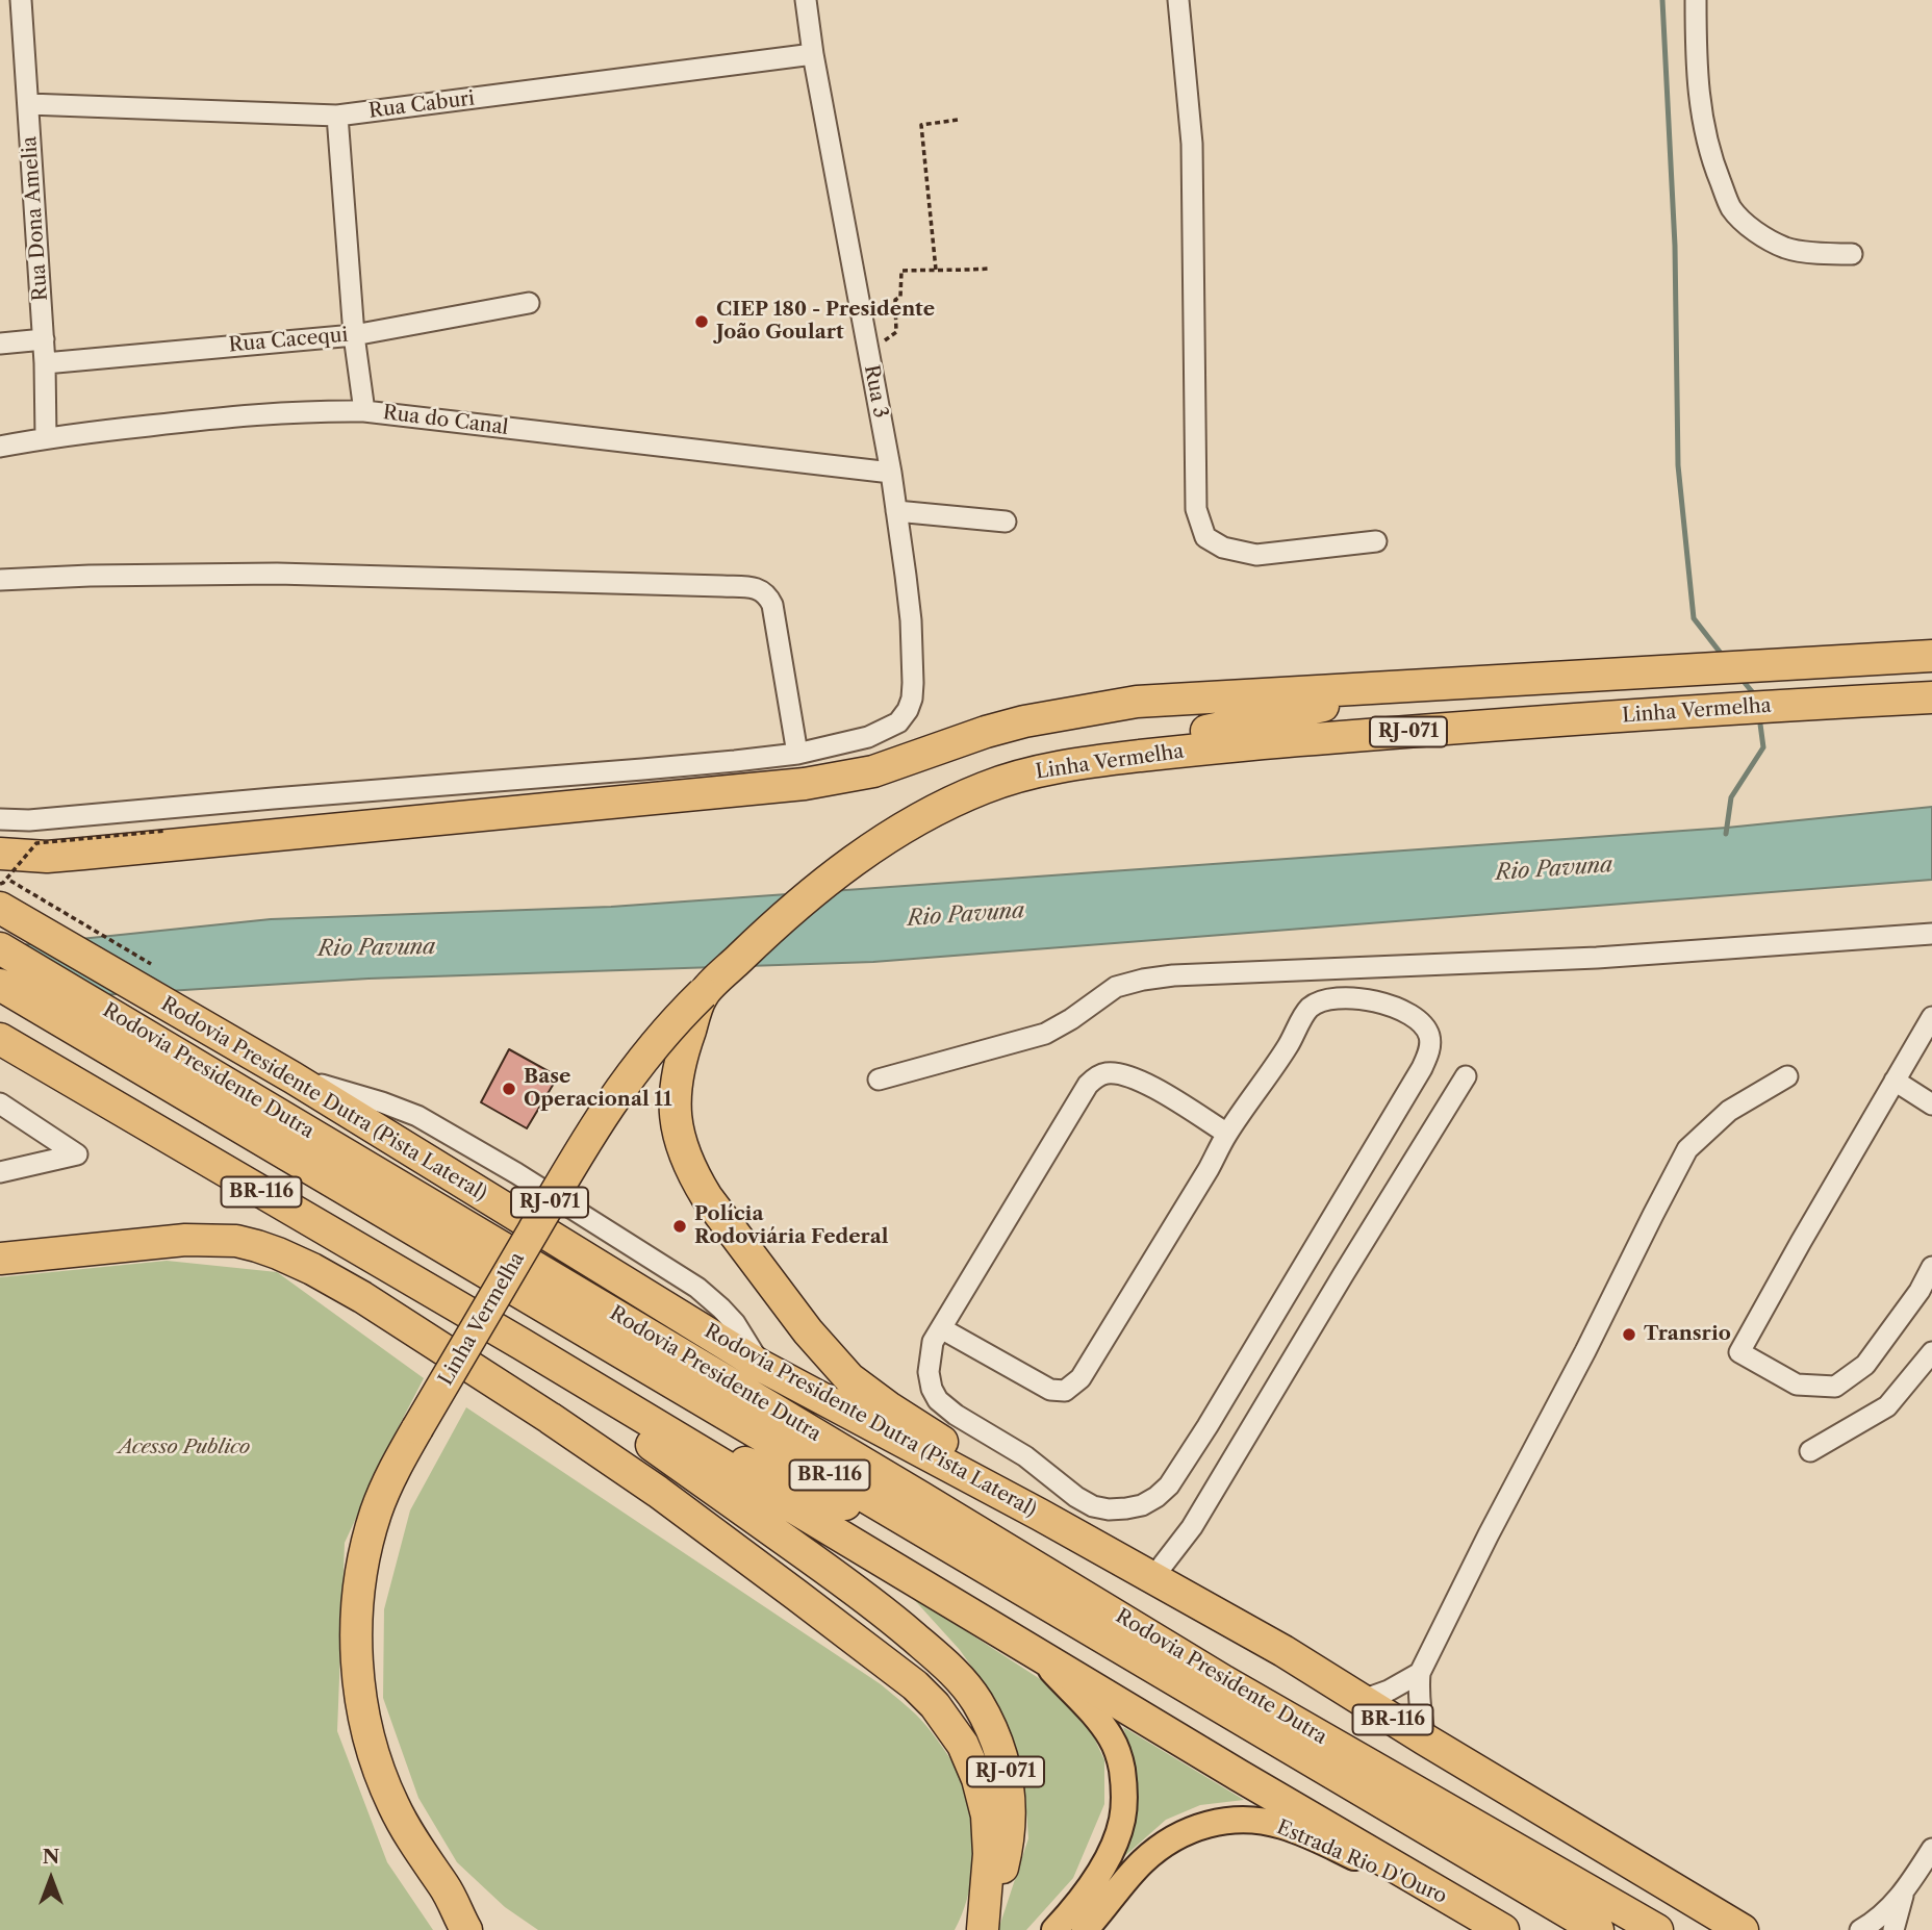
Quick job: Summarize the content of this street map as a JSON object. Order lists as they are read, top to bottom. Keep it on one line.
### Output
{"streets":{"highway":["Linha Vermelha","RJ-071","Rodovia Presidente Dutra","Rodovia Presidente Dutra (Pista Lateral)","BR-116"],"main road":["Estrada Rio D'Ouro"],"street":["Rua Caburi","Rua Dona Amelia","Rua Cacequi","Rua 3","Rua do Canal"]},"crossings":[["Rua Caburi","Rua Dona Amelia"],["Rua Caburi","Rua 3"],["Rua Dona Amelia","Rua Cacequi"],["Rua Dona Amelia","Rua do Canal"],["Rua 3","Rua do Canal"],["Linha Vermelha","RJ-071"],["RJ-071","Rodovia Presidente Dutra (Pista Lateral)"],["RJ-071","BR-116"],["BR-116","Estrada Rio D'Ouro"]],"water":["Rio Pavuna"],"parks":["Acesso Publico"],"places":["CIEP 180 - Presidente João Goulart","Base Operacional 11","Polícia Rodoviária Federal","Transrio"],"north":"top"}
